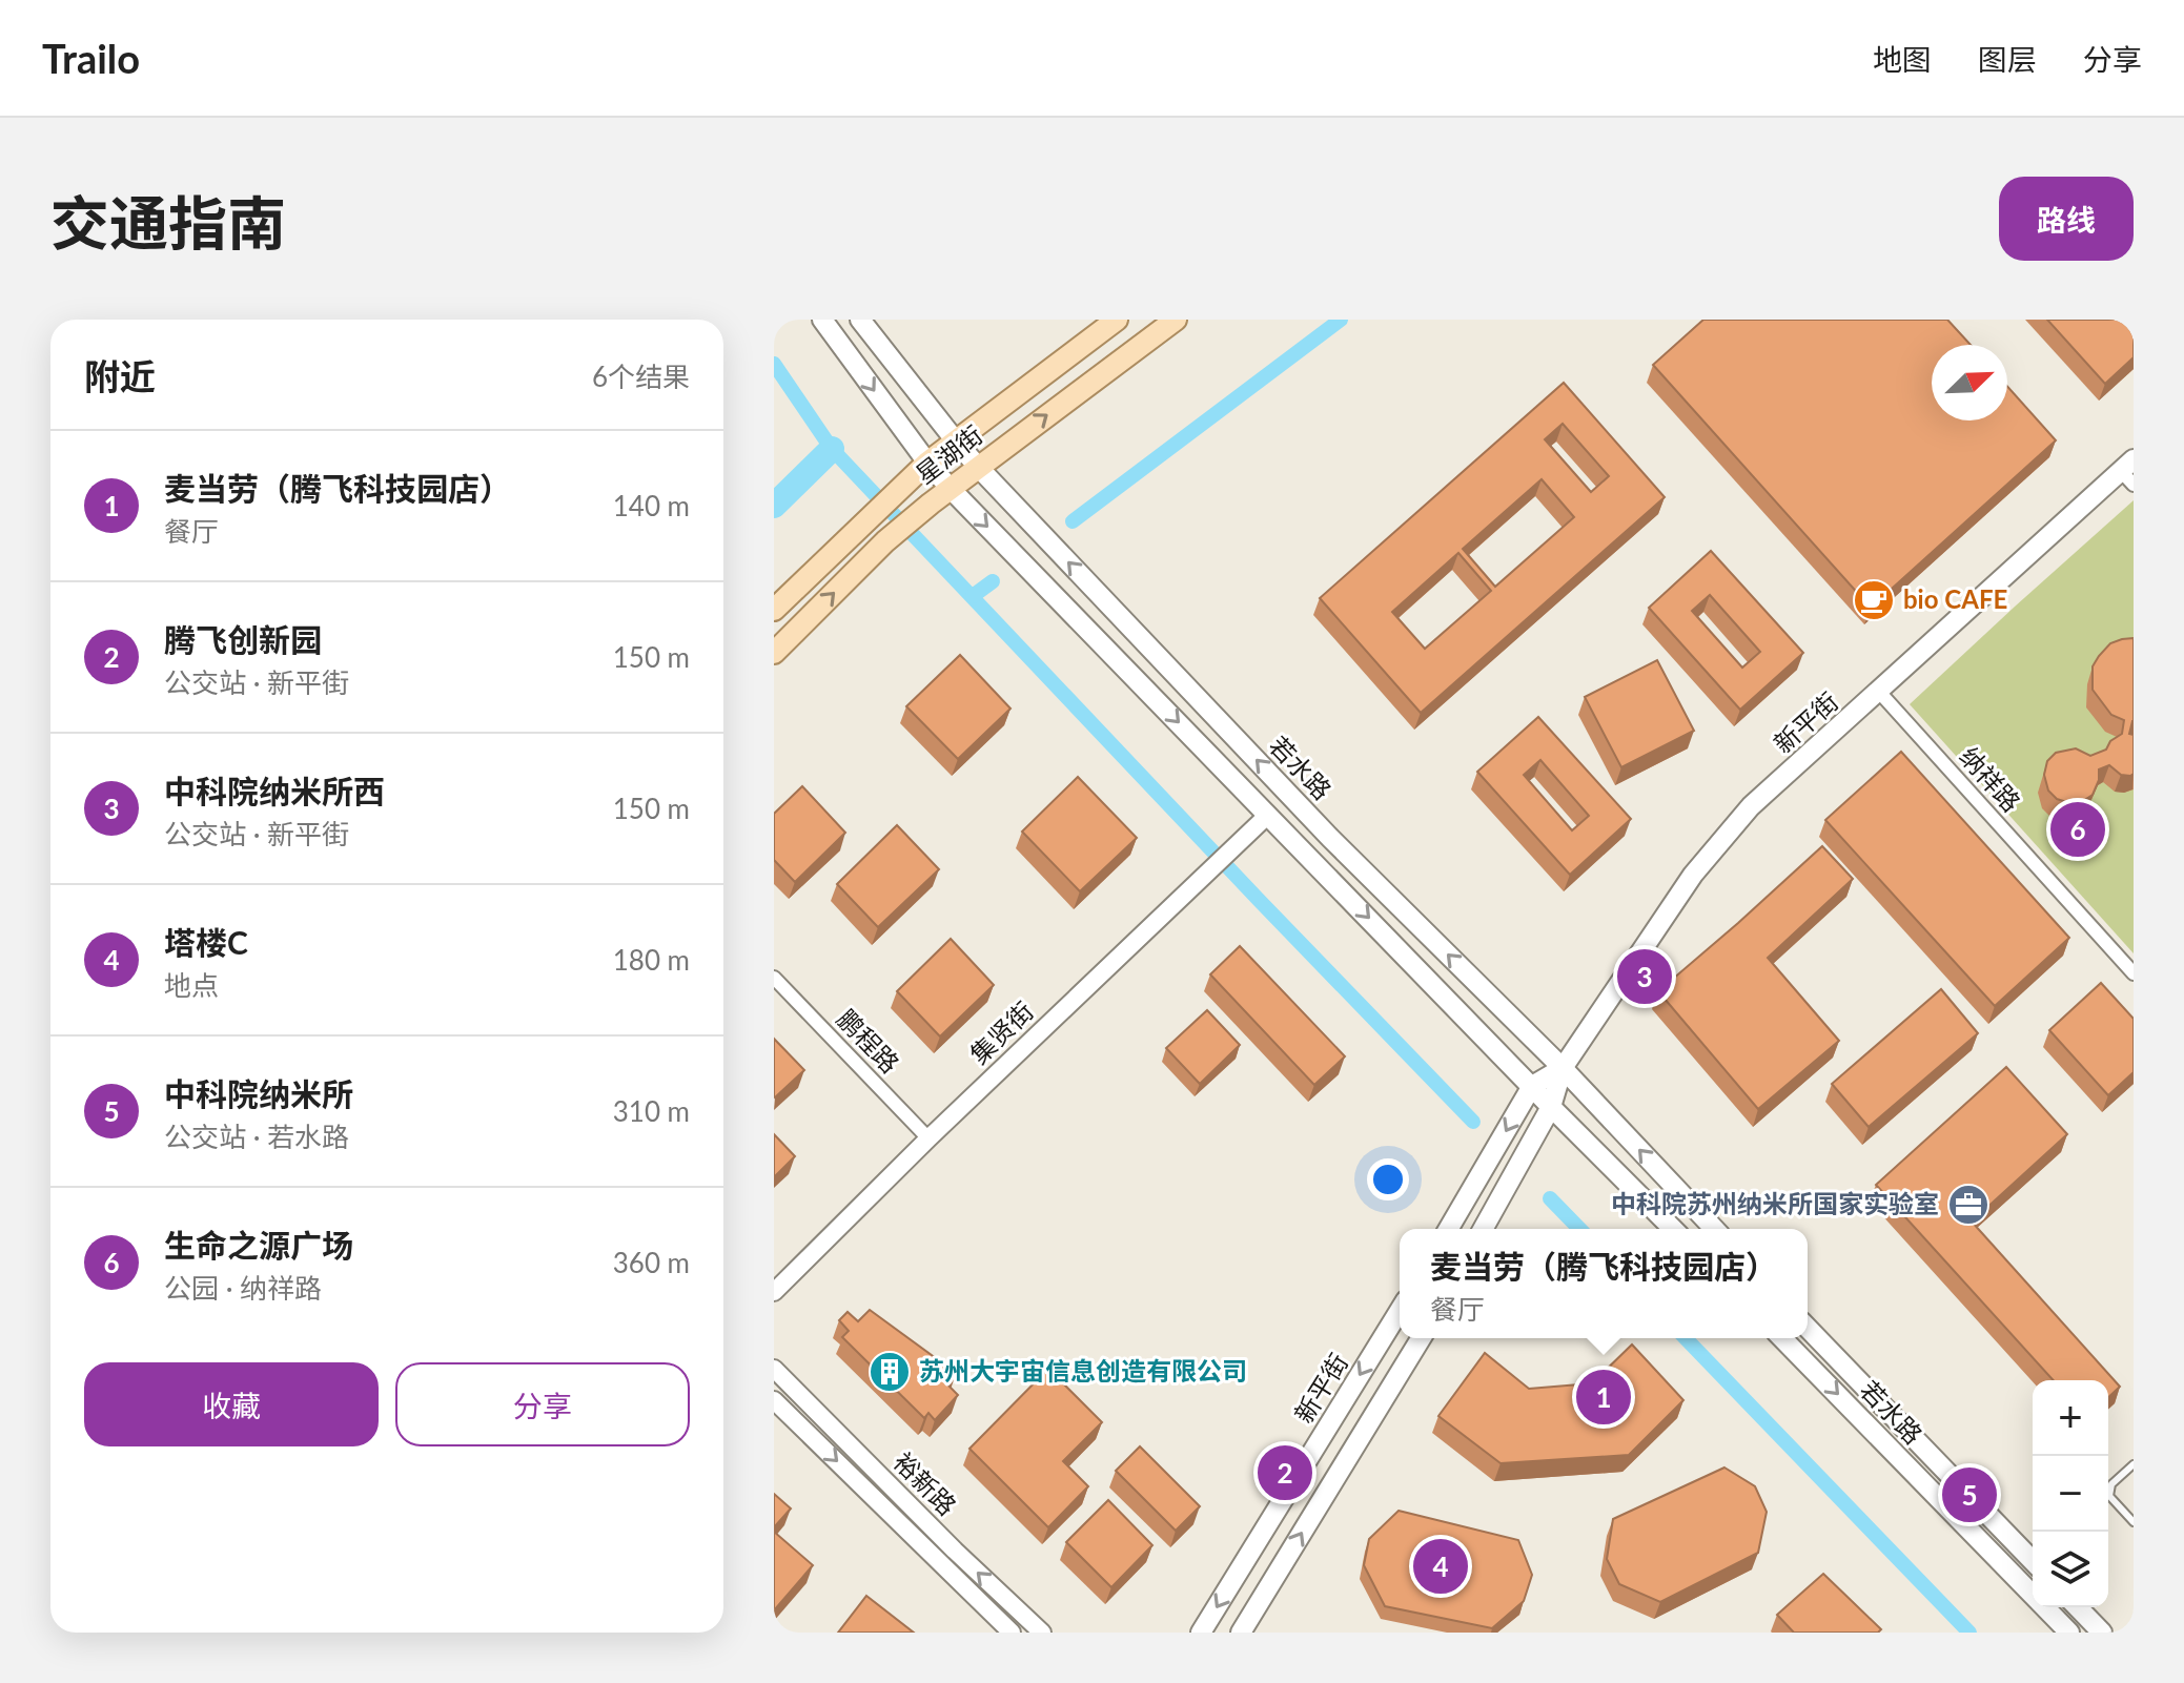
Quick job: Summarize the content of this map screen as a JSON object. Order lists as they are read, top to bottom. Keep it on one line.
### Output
{"streets":{"main road":["星湖街","新平街","若水路"],"street":["纳祥路","集贤街","鹏程路","裕新路"]},"crossings":[["星湖街","若水路"],["新平街","若水路"],["新平街","纳祥路"],["集贤街","鹏程路"]],"places":{"cafe":["bio CAFE"],"office":["中科院苏州纳米所国家实验室"],"building":["苏州大宇宙信息创造有限公司"]},"north":"top right","page":{"header":"Trailo","nav":["地图","图层","分享"],"title":"交通指南","buttons":["路线",["收藏","分享"]],"heading":["附近","6个结果"],"list":[{"mark":"1","name":"麦当劳（腾飞科技园店）","note":"餐厅","value":"140 m"},{"mark":"2","name":"腾飞创新园","note":"公交站 · 新平街","value":"150 m"},{"mark":"3","name":"中科院纳米所西","note":"公交站 · 新平街","value":"150 m"},{"mark":"4","name":"塔楼C","note":"地点","value":"180 m"},{"mark":"5","name":"中科院纳米所","note":"公交站 · 若水路","value":"310 m"},{"mark":"6","name":"生命之源广场","note":"公园 · 纳祥路","value":"360 m"}],"pins":["6","3","1","2","5","4"],"popup":["麦当劳（腾飞科技园店）","餐厅"],"map_buttons":["+","−"]}}
